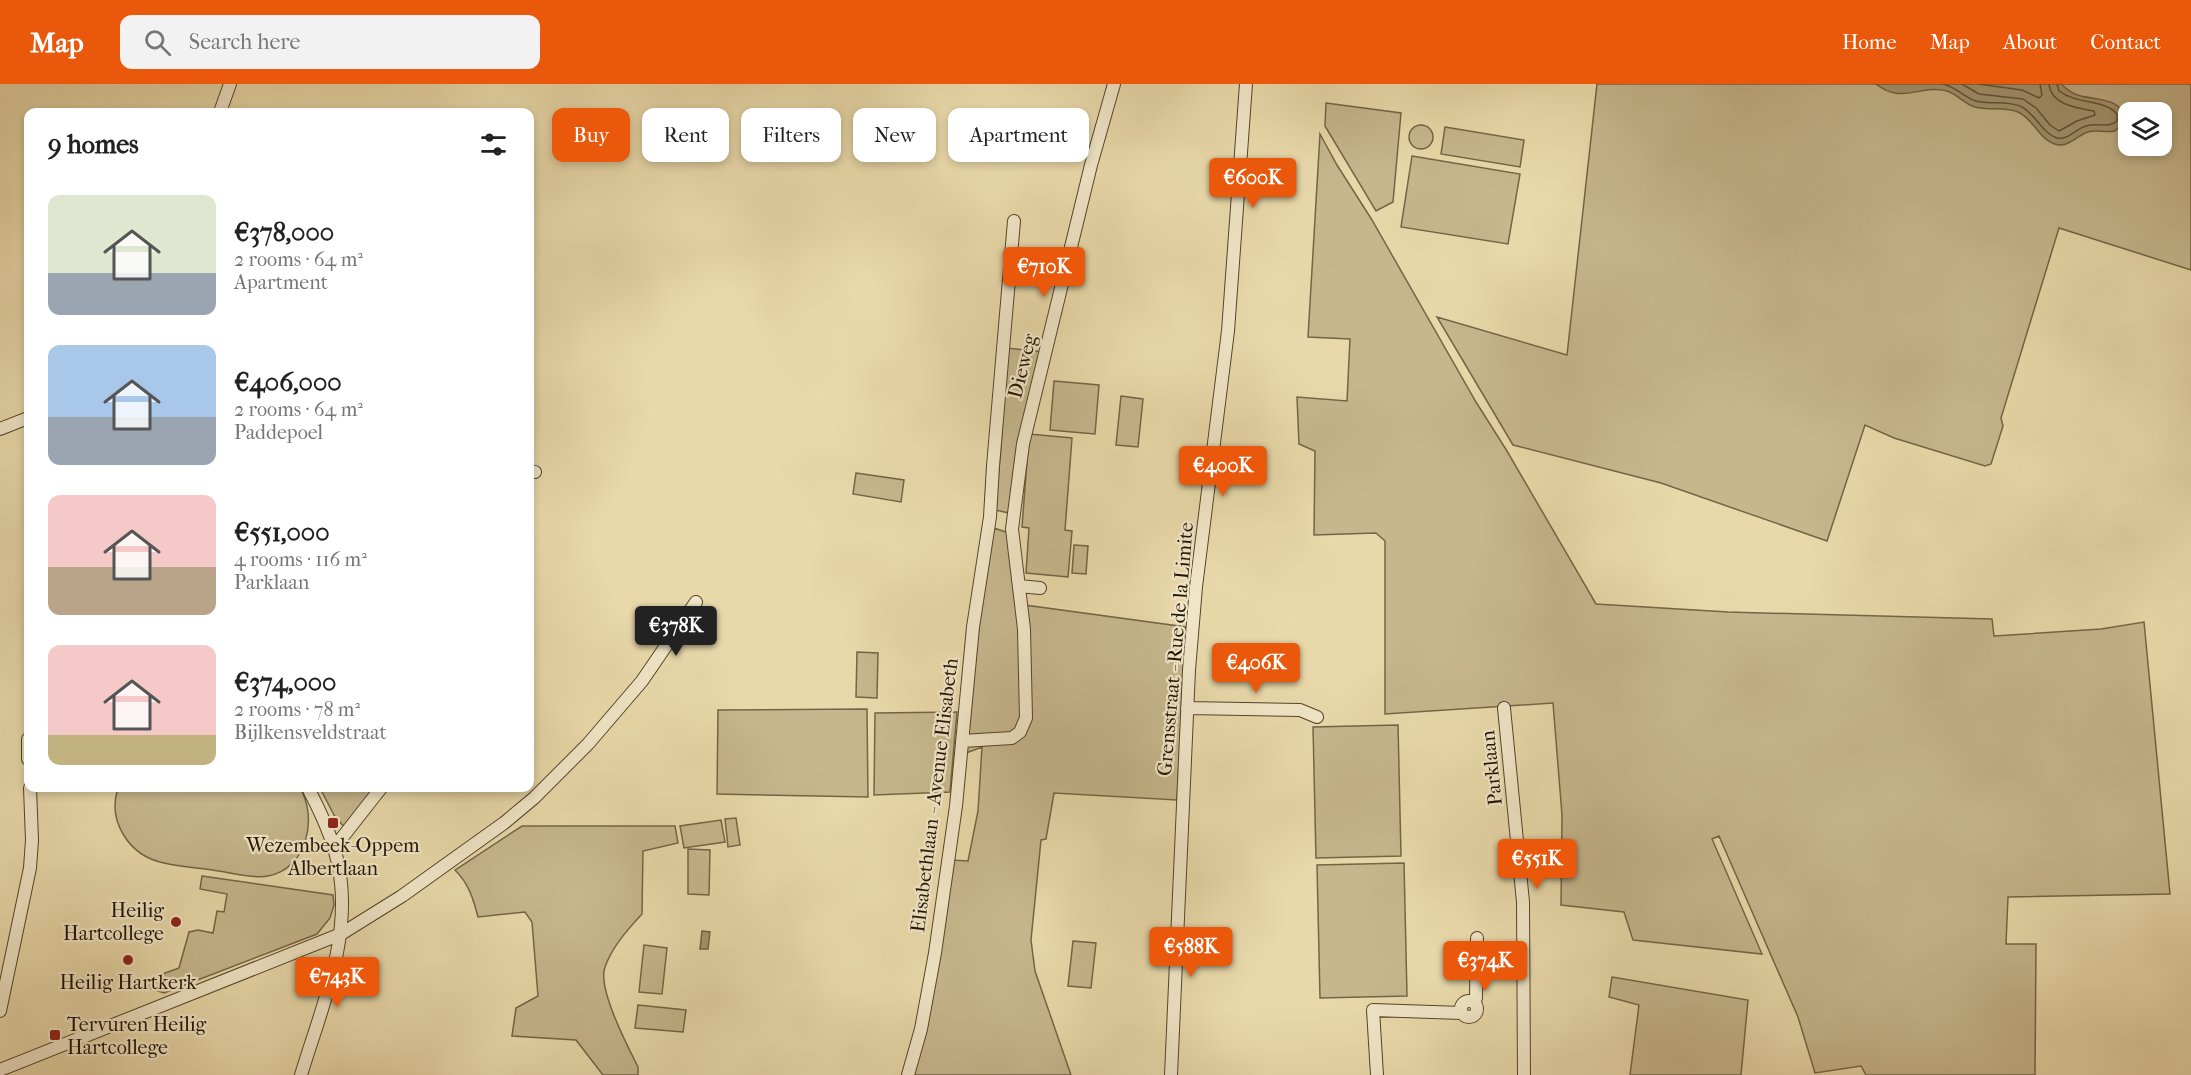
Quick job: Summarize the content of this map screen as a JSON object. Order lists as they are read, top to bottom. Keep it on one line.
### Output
{"streets":{"street":["Dieweg","Grensstraat - Rue de la Limite","Parklaan","Elisabethlaan - Avenue Elisabeth"]},"crossings":[["Dieweg","Elisabethlaan - Avenue Elisabeth"]],"places":{"transit":["Wezembeek-Oppem Albertlaan","Tervuren Heilig Hartcollege"],"other":["Heilig Hartcollege","Heilig Hartkerk"]},"page":{"header":"Map","search":"Search here","nav":["Home","Map","About","Contact"],"chip":["Buy","Rent","Filters","New","Apartment"],"heading":"9 homes","price":["€600K","€710K","€400K","€378K","€406K","€551K","€588K","€374K","€743K"],"list":[{"name":"€378,000","note":"2 rooms · 64 m² · Apartment"},{"name":"€406,000","note":"2 rooms · 64 m² · Paddepoel"},{"name":"€551,000","note":"4 rooms · 116 m² · Parklaan"},{"name":"€374,000","note":"2 rooms · 78 m² · Bijlkensveldstraat"}]}}
